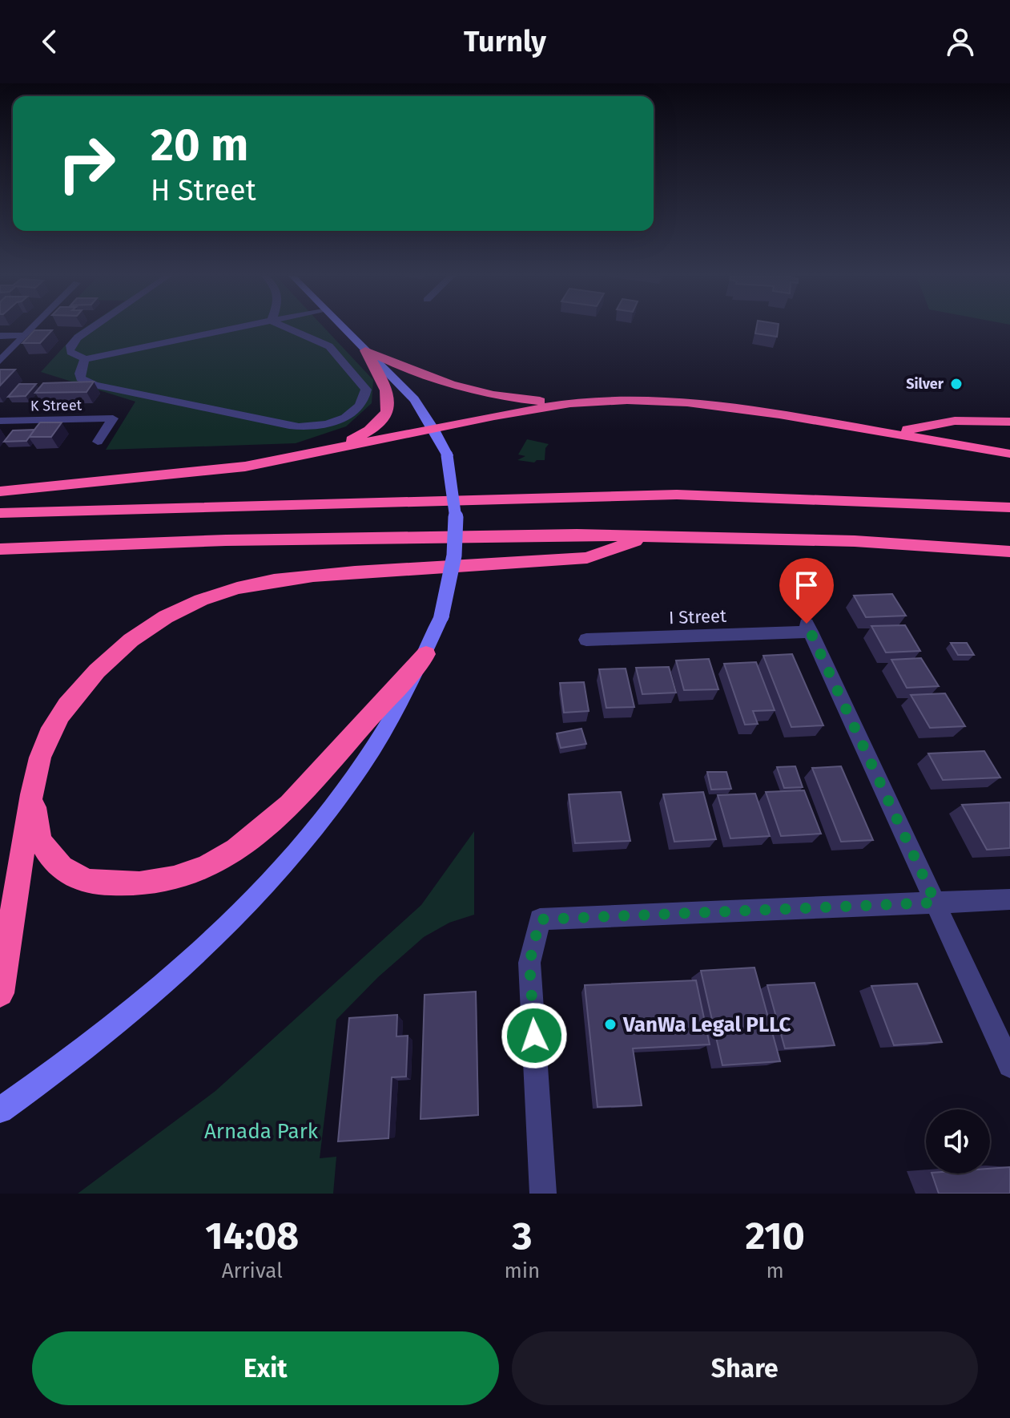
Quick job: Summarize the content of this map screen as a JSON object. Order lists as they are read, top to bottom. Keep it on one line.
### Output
{"streets":{"street":["K Street","I Street"]},"parks":["Arnada Park"],"places":["Silver","VanWa Legal PLLC"],"page":{"header":"Turnly","turn":["20 m","H Street"],"eta":["14:08","Arrival","3","min","210","m"],"buttons":["Exit","Share"]}}
